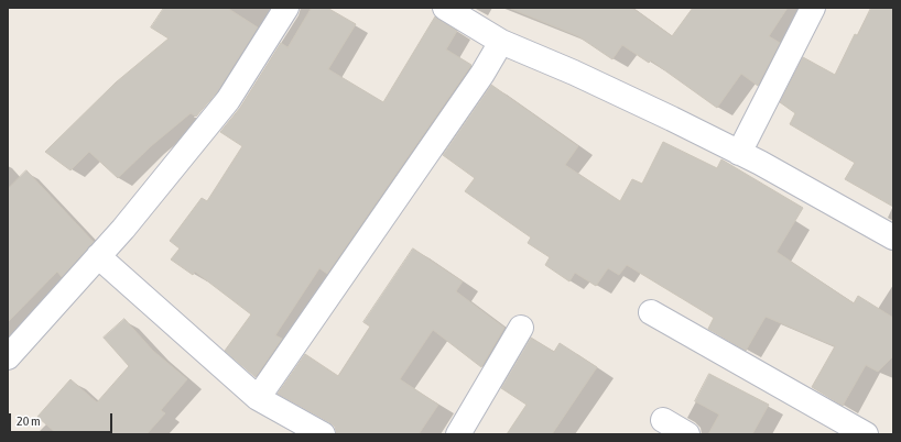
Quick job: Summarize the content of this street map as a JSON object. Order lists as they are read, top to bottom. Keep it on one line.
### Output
{"scale_bar":"20 m"}
